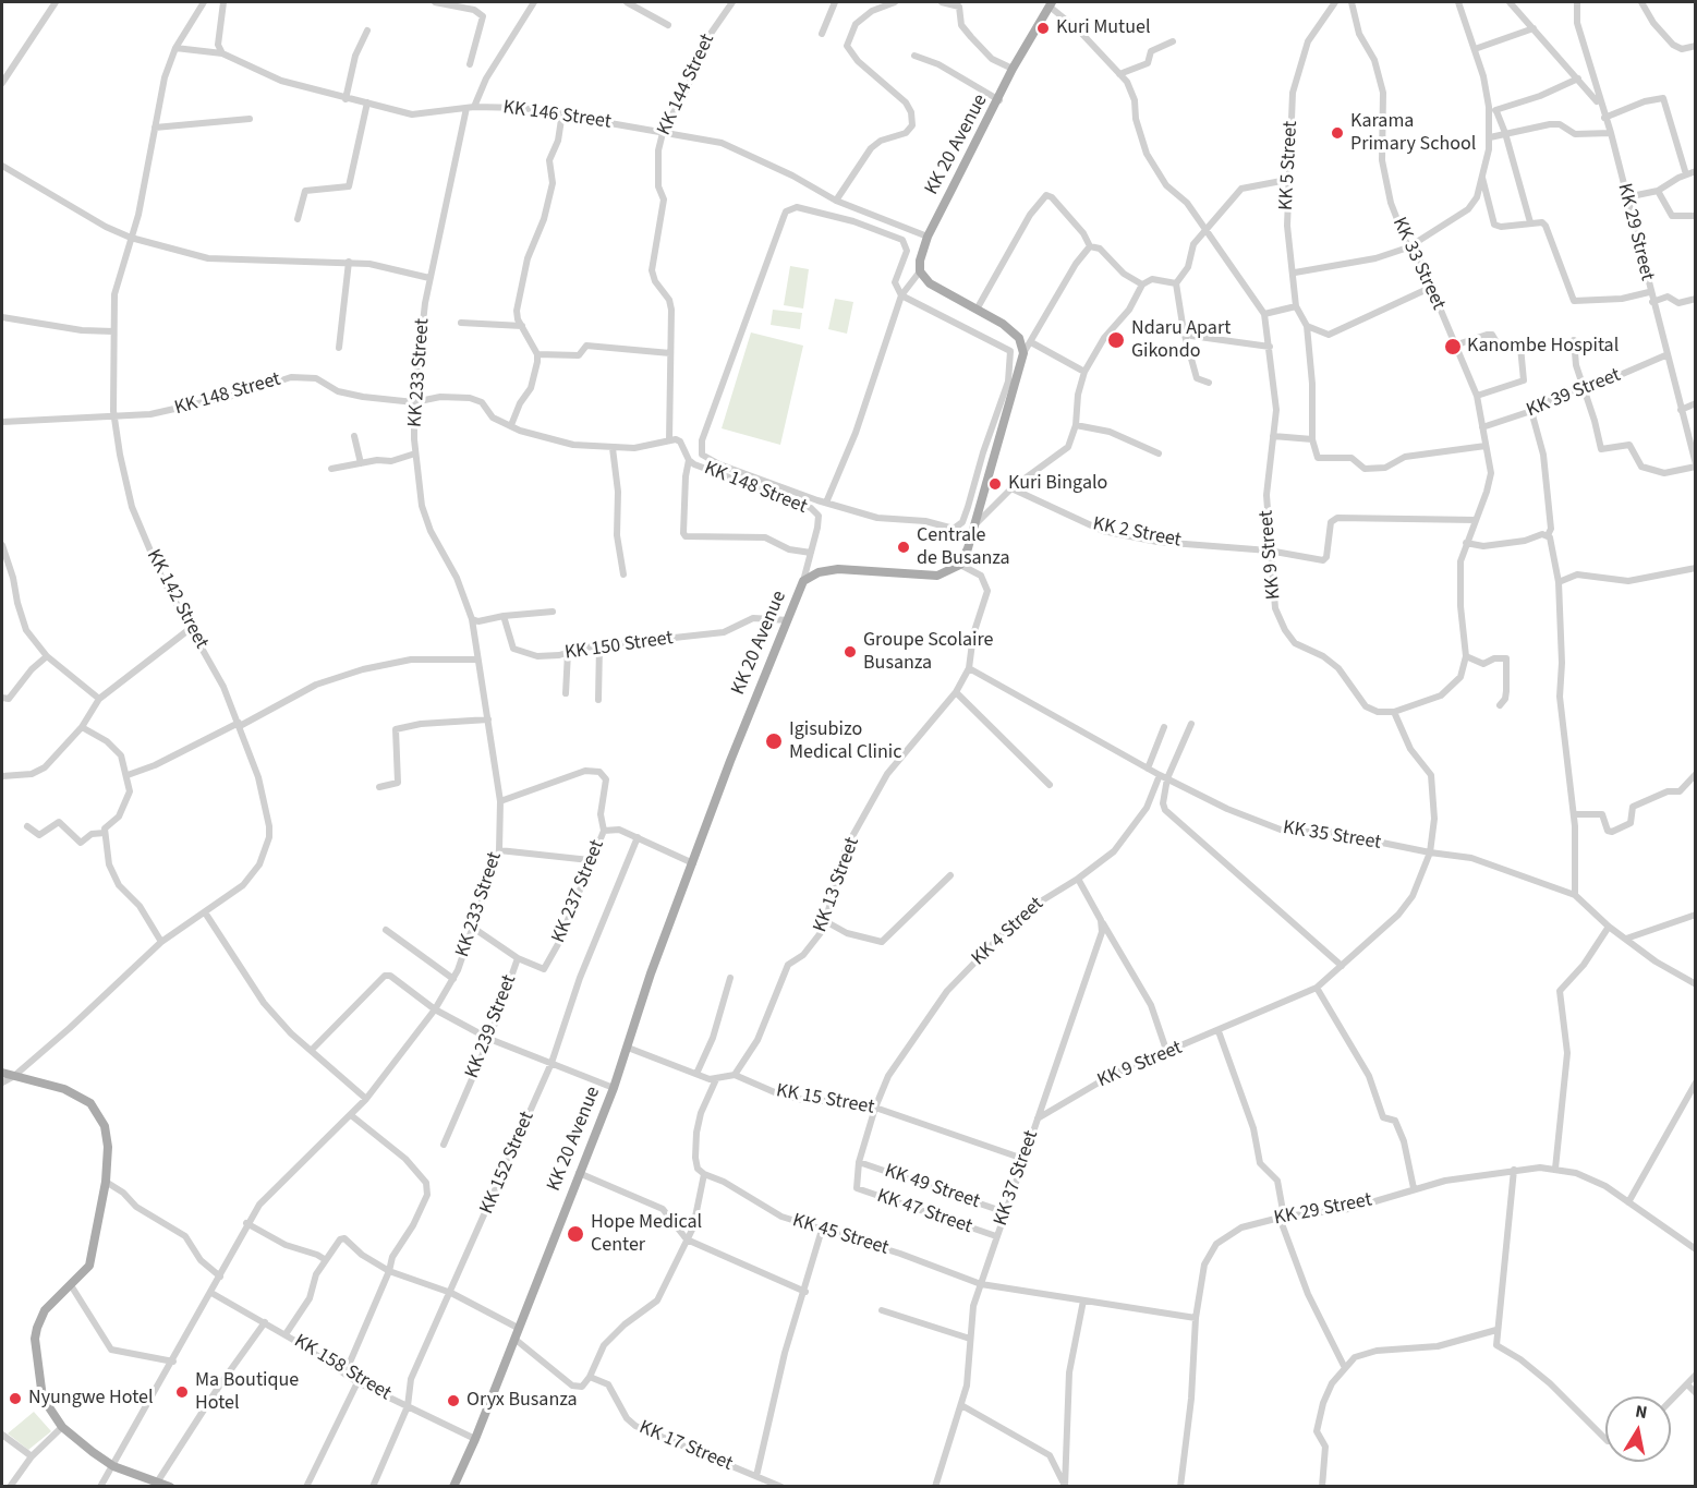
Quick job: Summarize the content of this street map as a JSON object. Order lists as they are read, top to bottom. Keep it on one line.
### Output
{"streets":{"main road":["KK 20 Avenue"],"street":["KK 144 Street","KK 146 Street","KK 5 Street","KK 29 Street","KK 33 Street","KK 233 Street","KK 39 Street","KK 148 Street","KK 2 Street","KK 9 Street","KK 142 Street","KK 150 Street","KK 35 Street","KK 13 Street","KK 237 Street","KK 4 Street","KK 239 Street","KK 15 Street","KK 152 Street","KK 37 Street","KK 49 Street","KK 47 Street","KK 45 Street","KK 158 Street","KK 17 Street"]},"crossings":[["KK 144 Street","KK 146 Street"],["KK 144 Street","KK 148 Street"],["KK 146 Street","KK 20 Avenue"],["KK 146 Street","KK 233 Street"],["KK 146 Street","KK 142 Street"],["KK 20 Avenue","KK 148 Street"],["KK 20 Avenue","KK 9 Street"],["KK 20 Avenue","KK 150 Street"],["KK 20 Avenue","KK 13 Street"],["KK 20 Avenue","KK 158 Street"],["KK 29 Street","KK 39 Street"],["KK 29 Street","KK 45 Street"],["KK 33 Street","KK 39 Street"],["KK 33 Street","KK 2 Street"],["KK 33 Street","KK 9 Street"],["KK 233 Street","KK 148 Street"],["KK 233 Street","KK 237 Street"],["KK 233 Street","KK 239 Street"],["KK 233 Street","KK 158 Street"],["KK 148 Street","KK 142 Street"],["KK 2 Street","KK 9 Street"],["KK 9 Street","KK 35 Street"],["KK 9 Street","KK 37 Street"],["KK 35 Street","KK 13 Street"],["KK 35 Street","KK 4 Street"],["KK 13 Street","KK 15 Street"],["KK 237 Street","KK 239 Street"],["KK 4 Street","KK 15 Street"],["KK 4 Street","KK 47 Street"],["KK 15 Street","KK 37 Street"],["KK 15 Street","KK 47 Street"],["KK 152 Street","KK 158 Street"],["KK 37 Street","KK 49 Street"],["KK 37 Street","KK 47 Street"],["KK 37 Street","KK 45 Street"],["KK 49 Street","KK 47 Street"]],"places":["Kuri Mutuel","Karama Primary School","Ndaru Apart Gikondo","Kanombe Hospital","Kuri Bingalo","Centrale de Busanza","Groupe Scolaire Busanza","Igisubizo Medical Clinic","Hope Medical Center","Ma Boutique Hotel","Nyungwe Hotel","Oryx Busanza"],"north":"top"}
